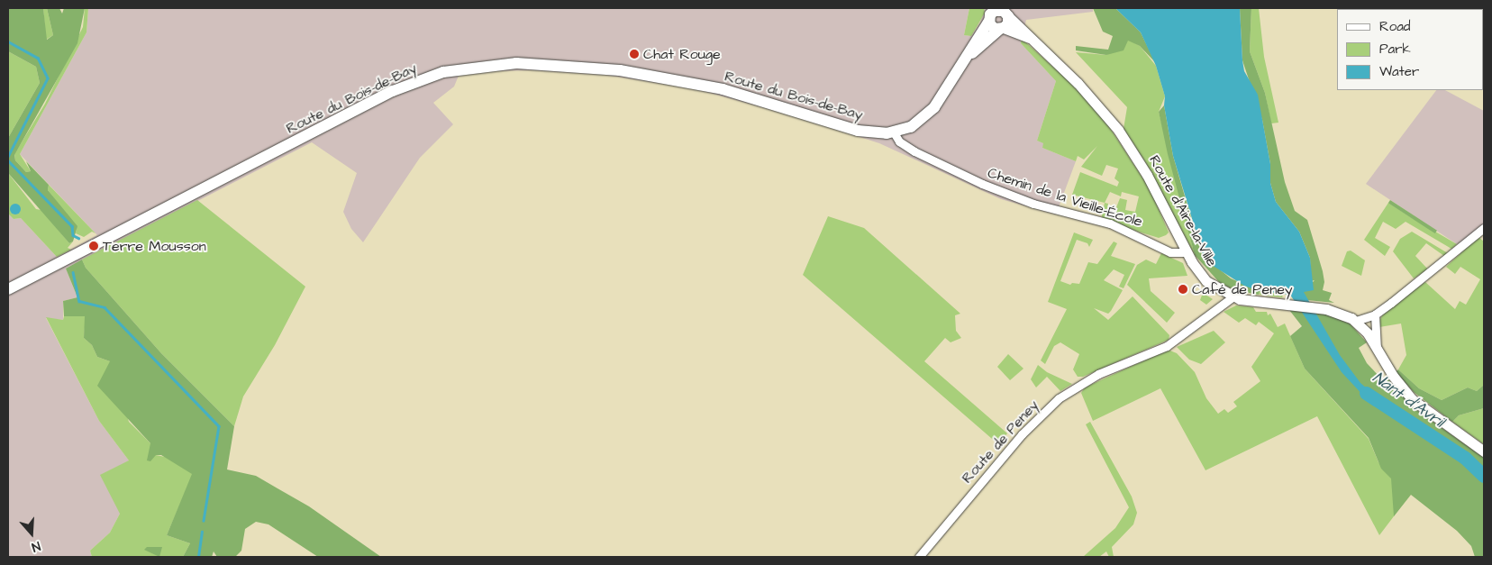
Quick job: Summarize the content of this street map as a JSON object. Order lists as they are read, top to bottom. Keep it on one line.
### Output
{"streets":{"main road":["Route du Bois-de-Bay"],"street":["Chemin de la Vieille-École","Route d'Aire-la-Ville","Route de Peney"]},"crossings":[["Route du Bois-de-Bay","Chemin de la Vieille-École"],["Route du Bois-de-Bay","Route d'Aire-la-Ville"],["Chemin de la Vieille-École","Route d'Aire-la-Ville"],["Route d'Aire-la-Ville","Route de Peney"]],"water":["Nant d'Avril"],"places":["Chat Rouge","Terre Mousson","Café de Peney"],"legend":["Road","Park","Water"],"north":"bottom"}
